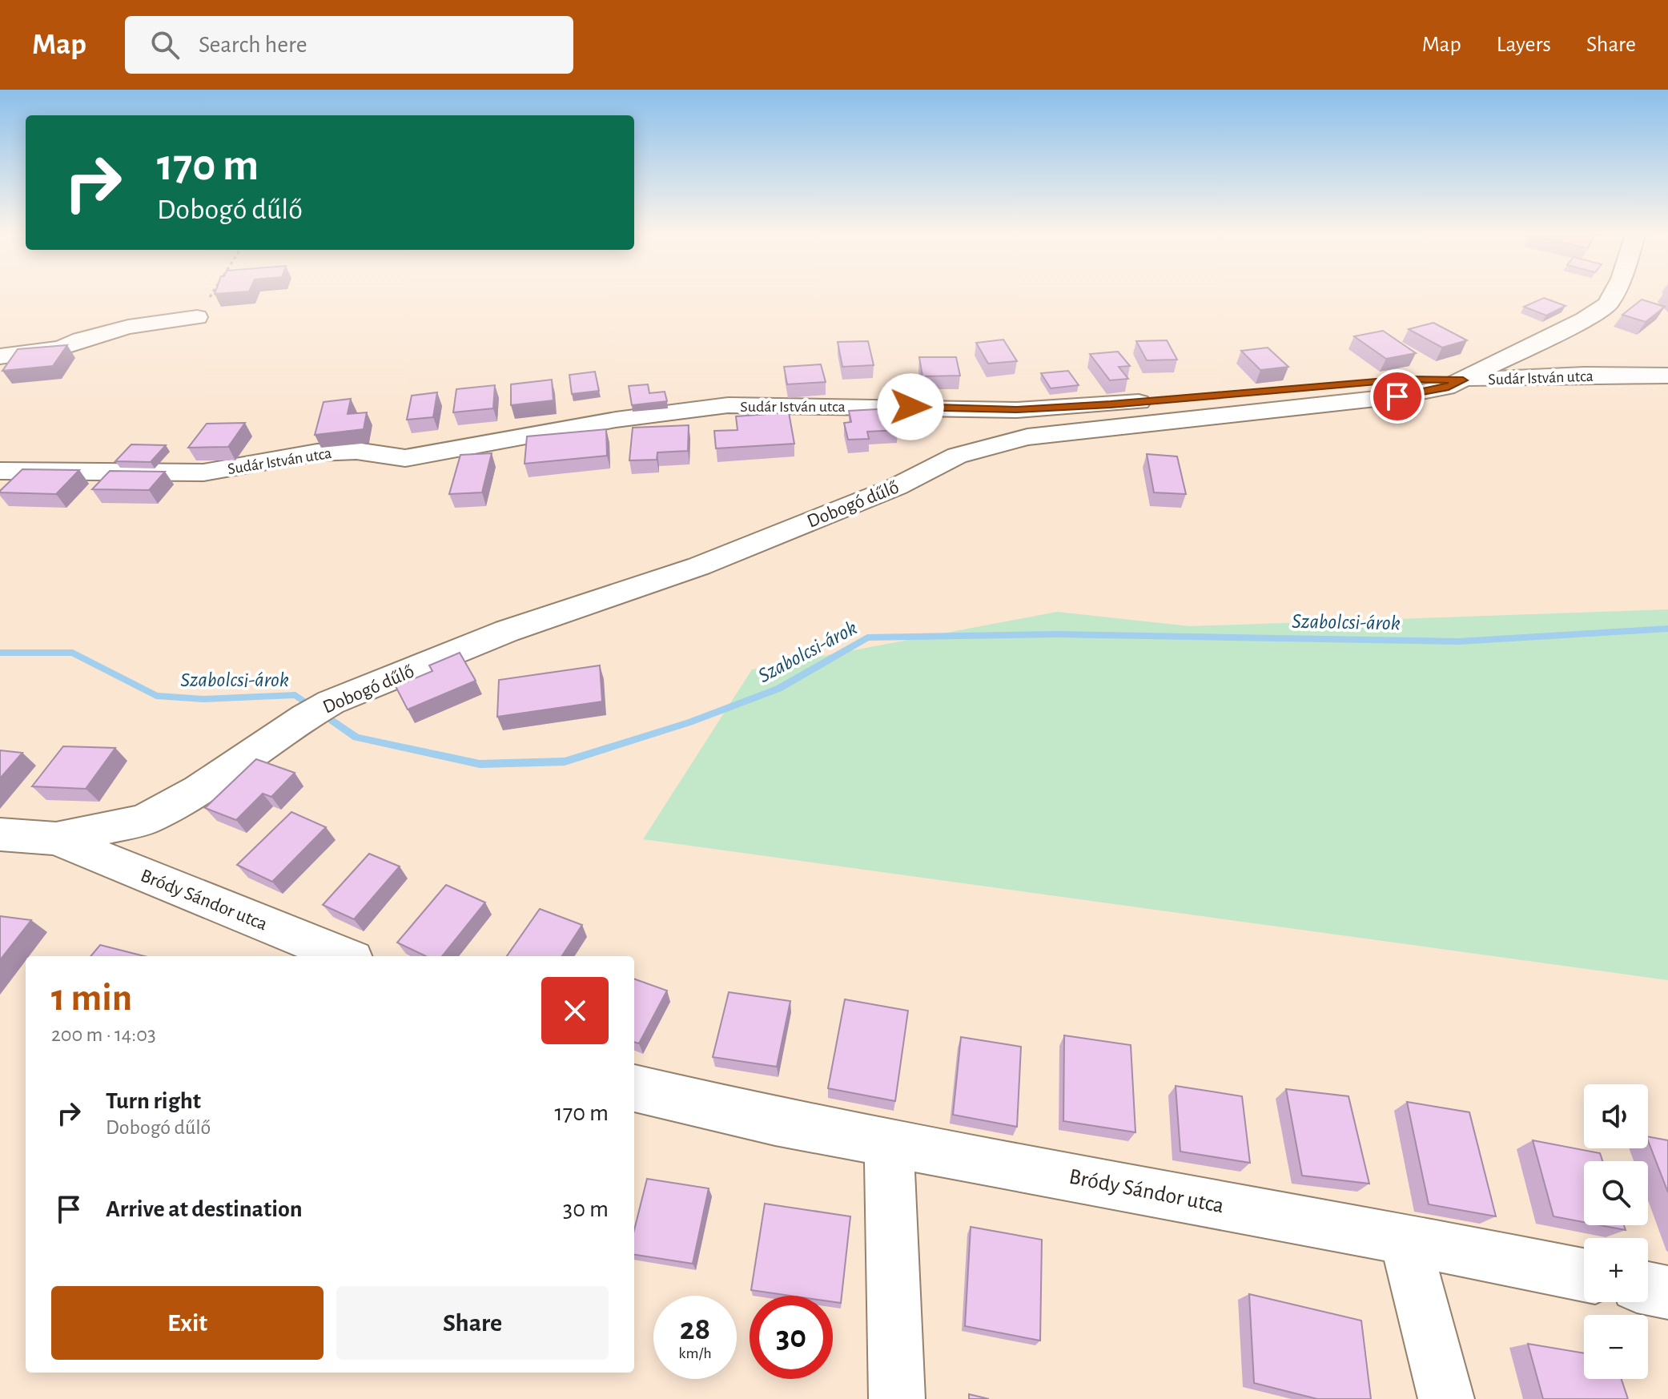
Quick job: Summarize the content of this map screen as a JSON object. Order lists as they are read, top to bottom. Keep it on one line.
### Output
{"streets":{"street":["Sudár István utca","Dobogó dűlő","Bródy Sándor utca"]},"crossings":[["Sudár István utca","Dobogó dűlő"],["Dobogó dűlő","Bródy Sándor utca"]],"water":["Szabolcsi-árok"],"page":{"header":"Map","search":"Search here","nav":["Map","Layers","Share"],"turn":["170 m","Dobogó dűlő"],"heading":["1 min","200 m · 14:03"],"list":[{"name":"Turn right","note":"Dobogó dűlő","value":"170 m"},{"name":"Arrive at destination","value":"30 m"}],"map_buttons":["+","−"],"buttons":["Exit","Share"],"speed":"28 km/h","limit":"30"}}
